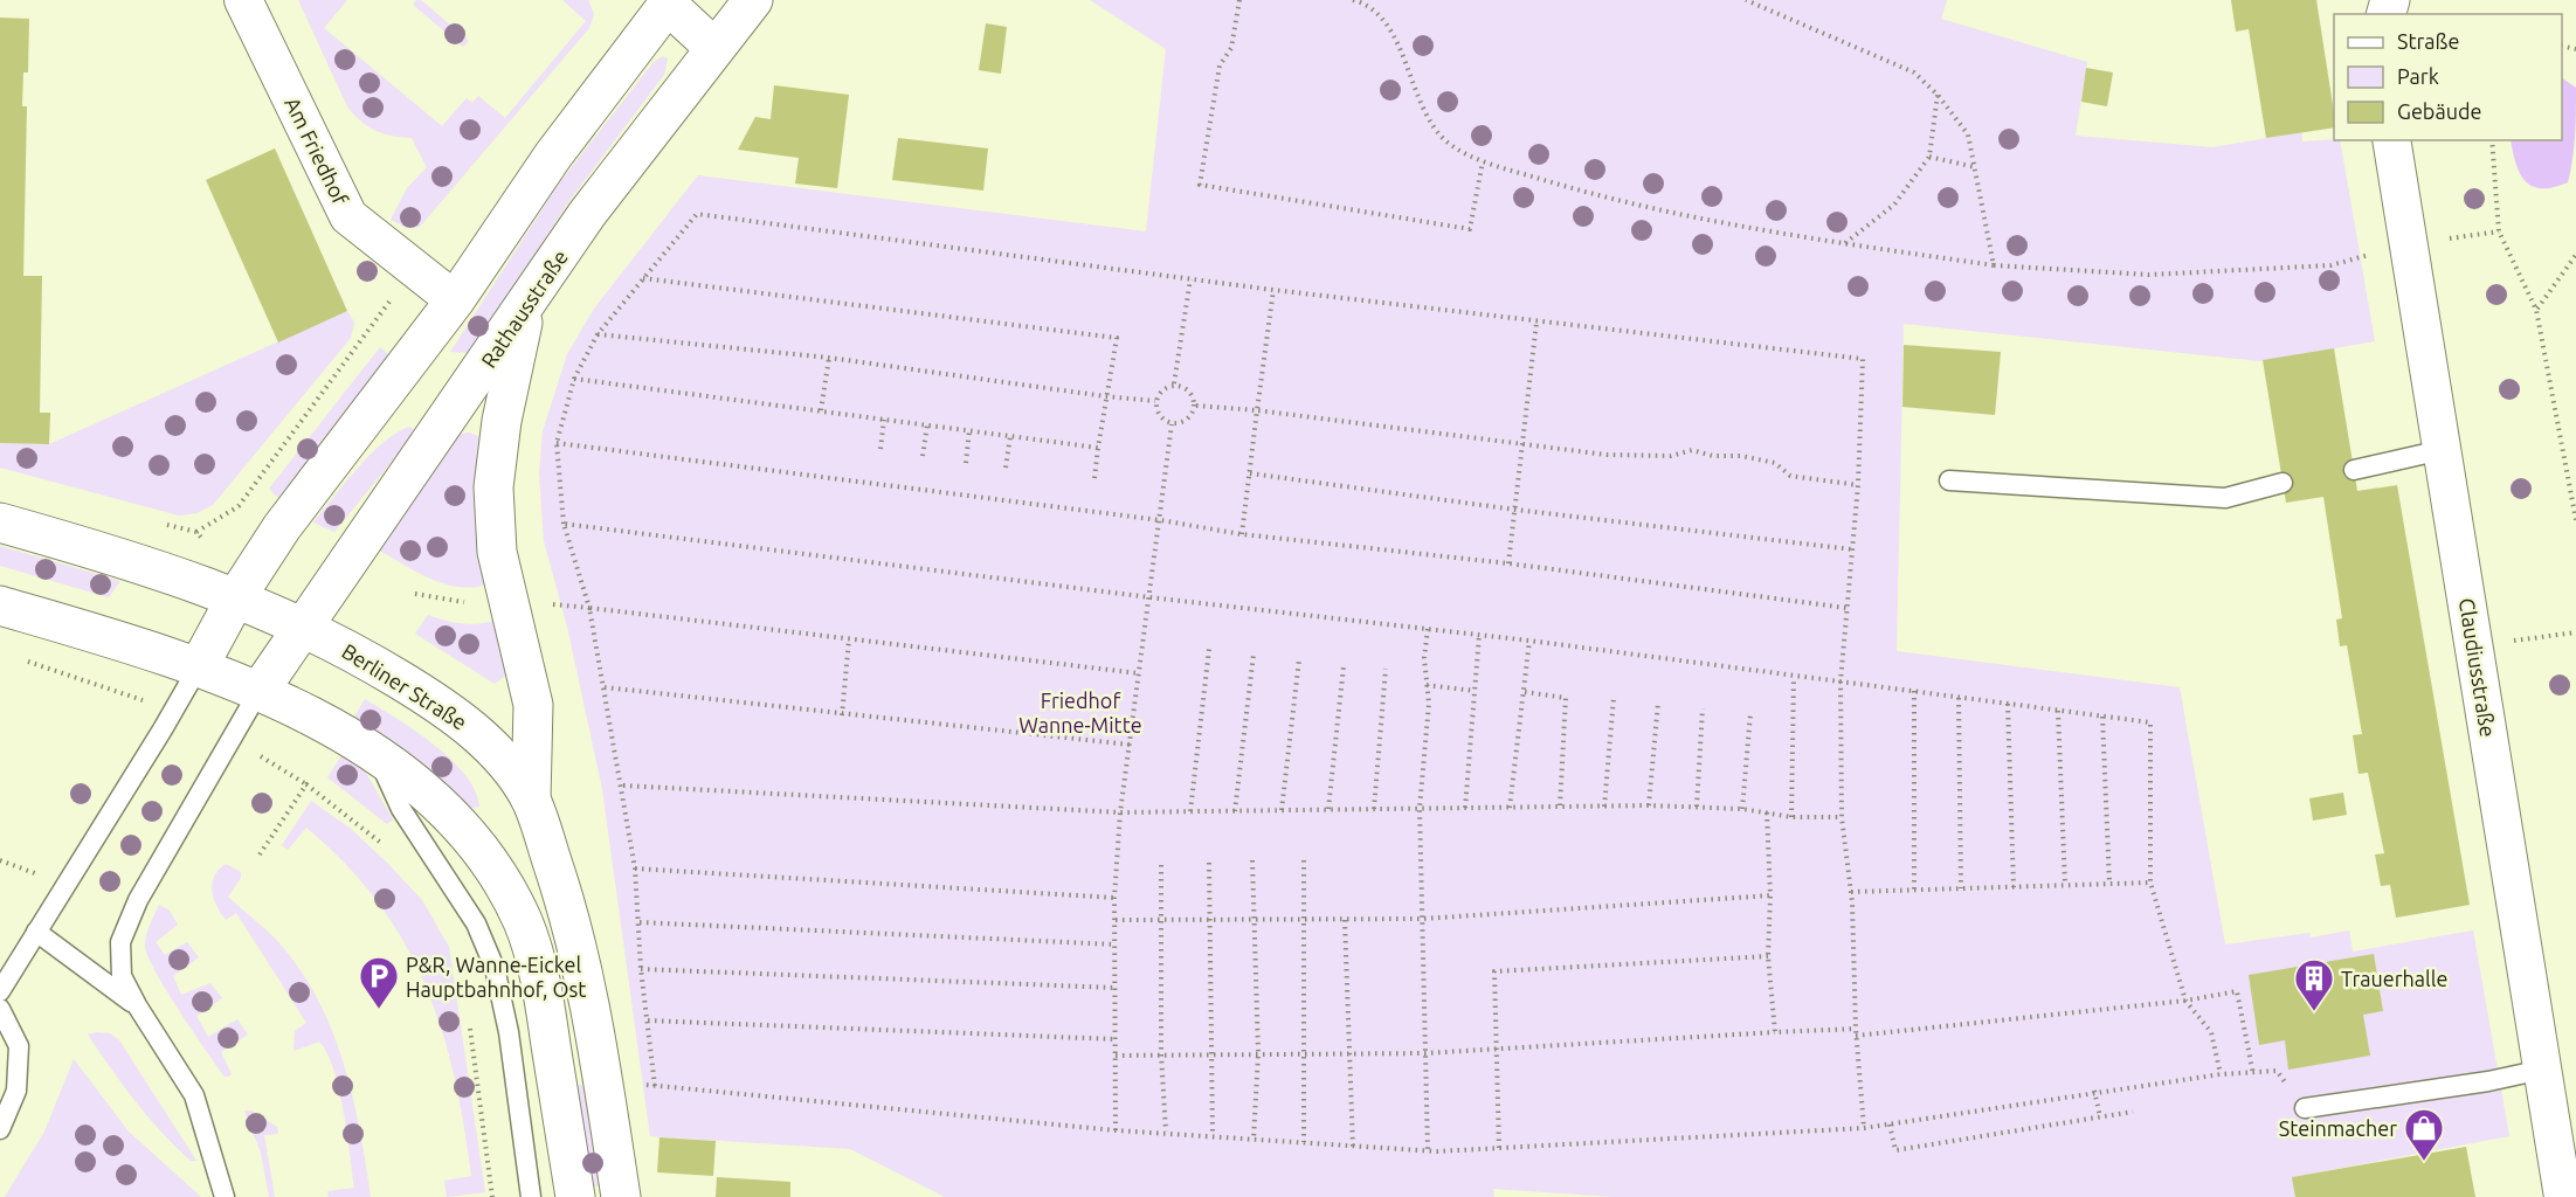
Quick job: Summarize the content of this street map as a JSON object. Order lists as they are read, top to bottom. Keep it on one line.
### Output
{"streets":{"street":["Am Friedhof","Rathausstraße","Claudiusstraße","Berliner Straße"]},"crossings":[["Rathausstraße","Berliner Straße"]],"parks":["Friedhof Wanne-Mitte"],"places":{"parking":["P&R, Wanne-Eickel Hauptbahnhof, Ost"],"building":["Trauerhalle"],"shop":["Steinmacher"]},"legend":["Straße","Park","Gebäude"]}
